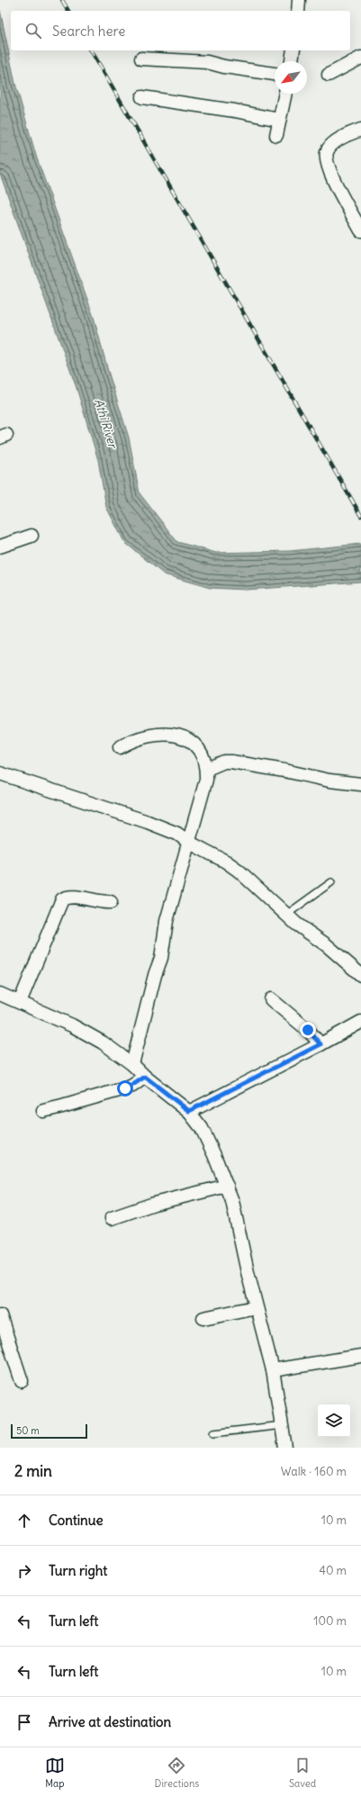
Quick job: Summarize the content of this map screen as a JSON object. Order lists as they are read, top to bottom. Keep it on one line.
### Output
{"water":["Athi River"],"scale_bar":"50 m","north":"bottom left","page":{"search":"Search here","scale":"50 m","heading":["2 min","Walk · 160 m"],"list":[["Continue","10 m"],["Turn right","40 m"],["Turn left","100 m"],["Turn left","10 m"],"Arrive at destination"],"nav":["Map","Directions","Saved"]}}
